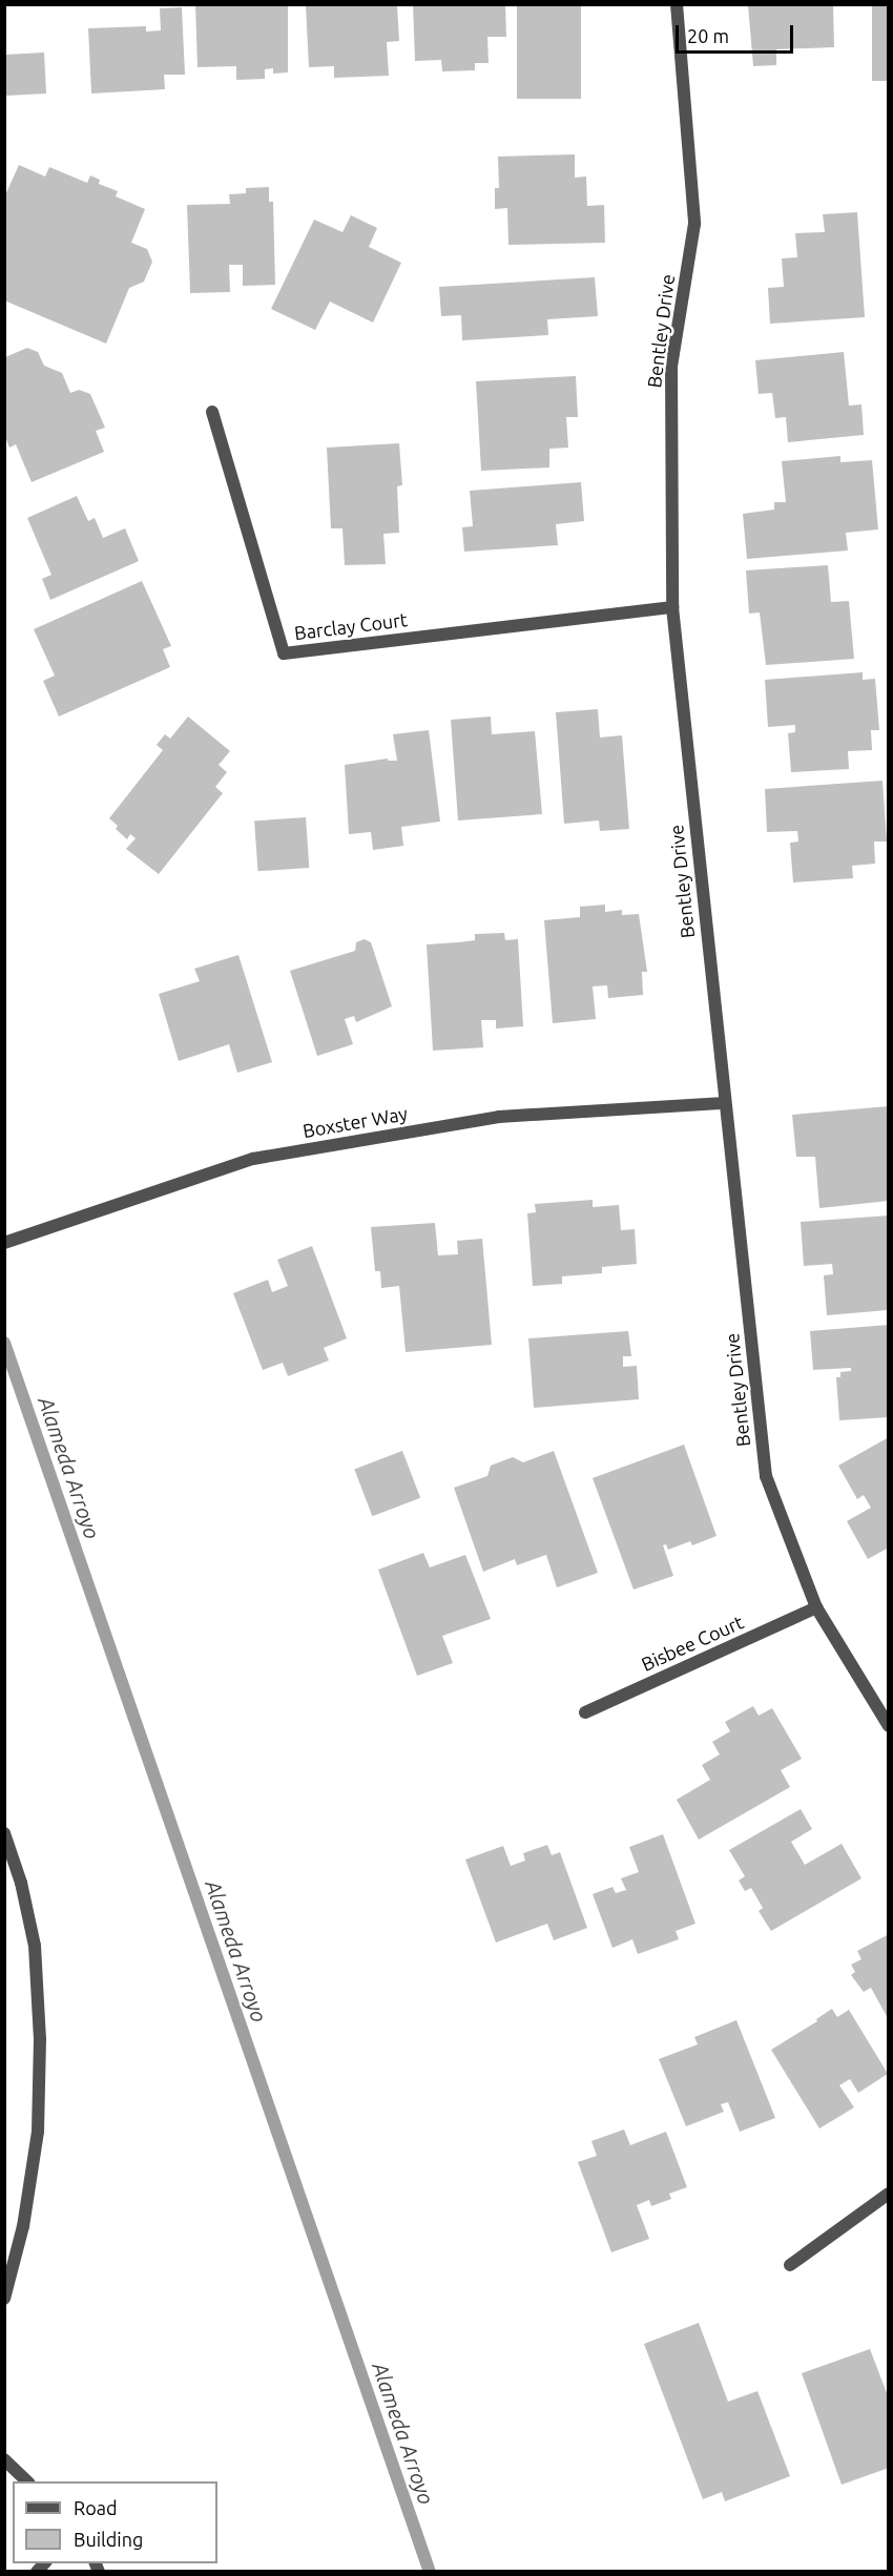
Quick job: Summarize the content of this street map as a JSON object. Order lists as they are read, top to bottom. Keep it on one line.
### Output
{"streets":{"street":["Bentley Drive","Barclay Court","Boxster Way","Bisbee Court"]},"crossings":[["Bentley Drive","Barclay Court"],["Bentley Drive","Boxster Way"],["Bentley Drive","Bisbee Court"]],"water":["Alameda Arroyo"],"legend":["Road","Building"],"scale_bar":"20 m"}
